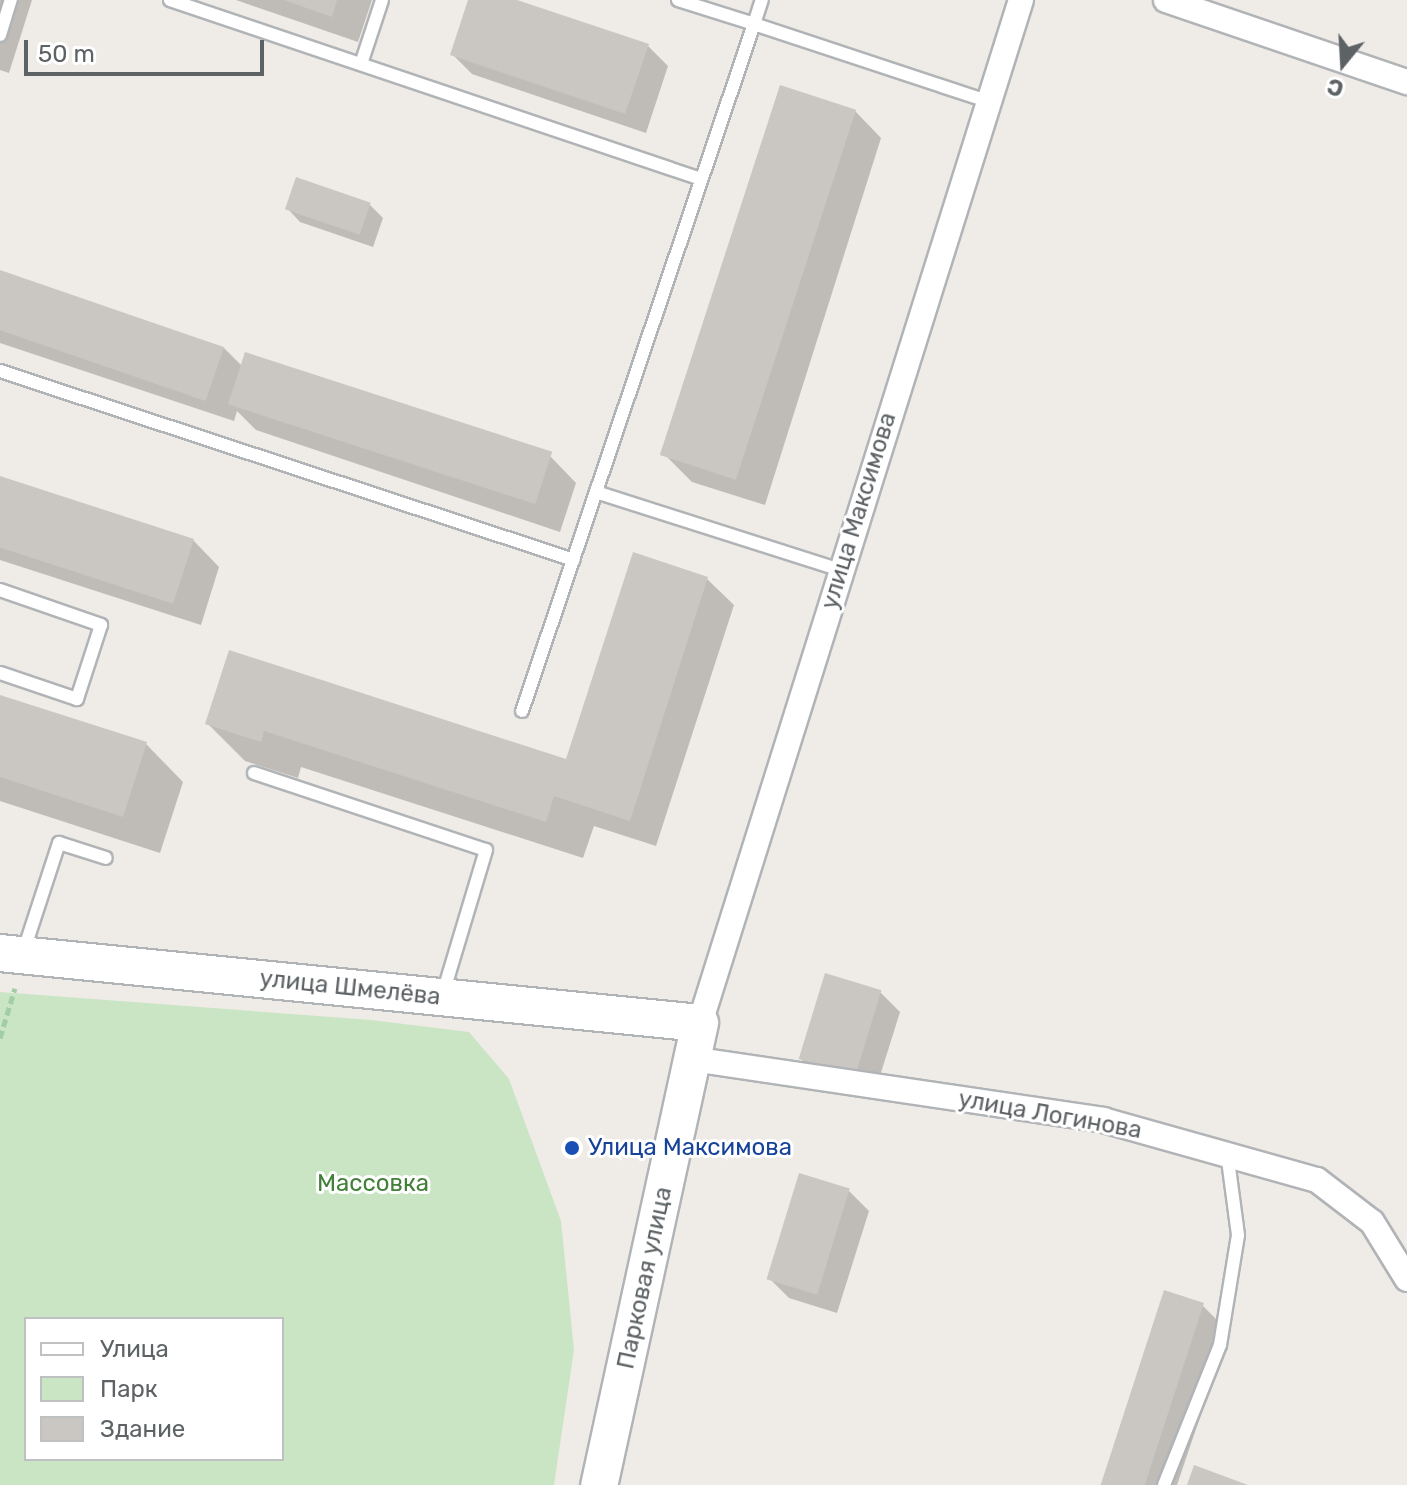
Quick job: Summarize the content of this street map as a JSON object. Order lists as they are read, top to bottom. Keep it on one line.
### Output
{"streets":{"main road":["улица Шмелёва","Парковая улица"],"street":["улица Максимова","улица Логинова"]},"crossings":[["улица Максимова","улица Шмелёва"],["улица Максимова","Парковая улица"],["улица Шмелёва","Парковая улица"],["улица Логинова","Парковая улица"]],"parks":["Массовка"],"places":["Улица Максимова"],"legend":["Улица","Парк","Здание"],"scale_bar":"50 m","north":"bottom"}
